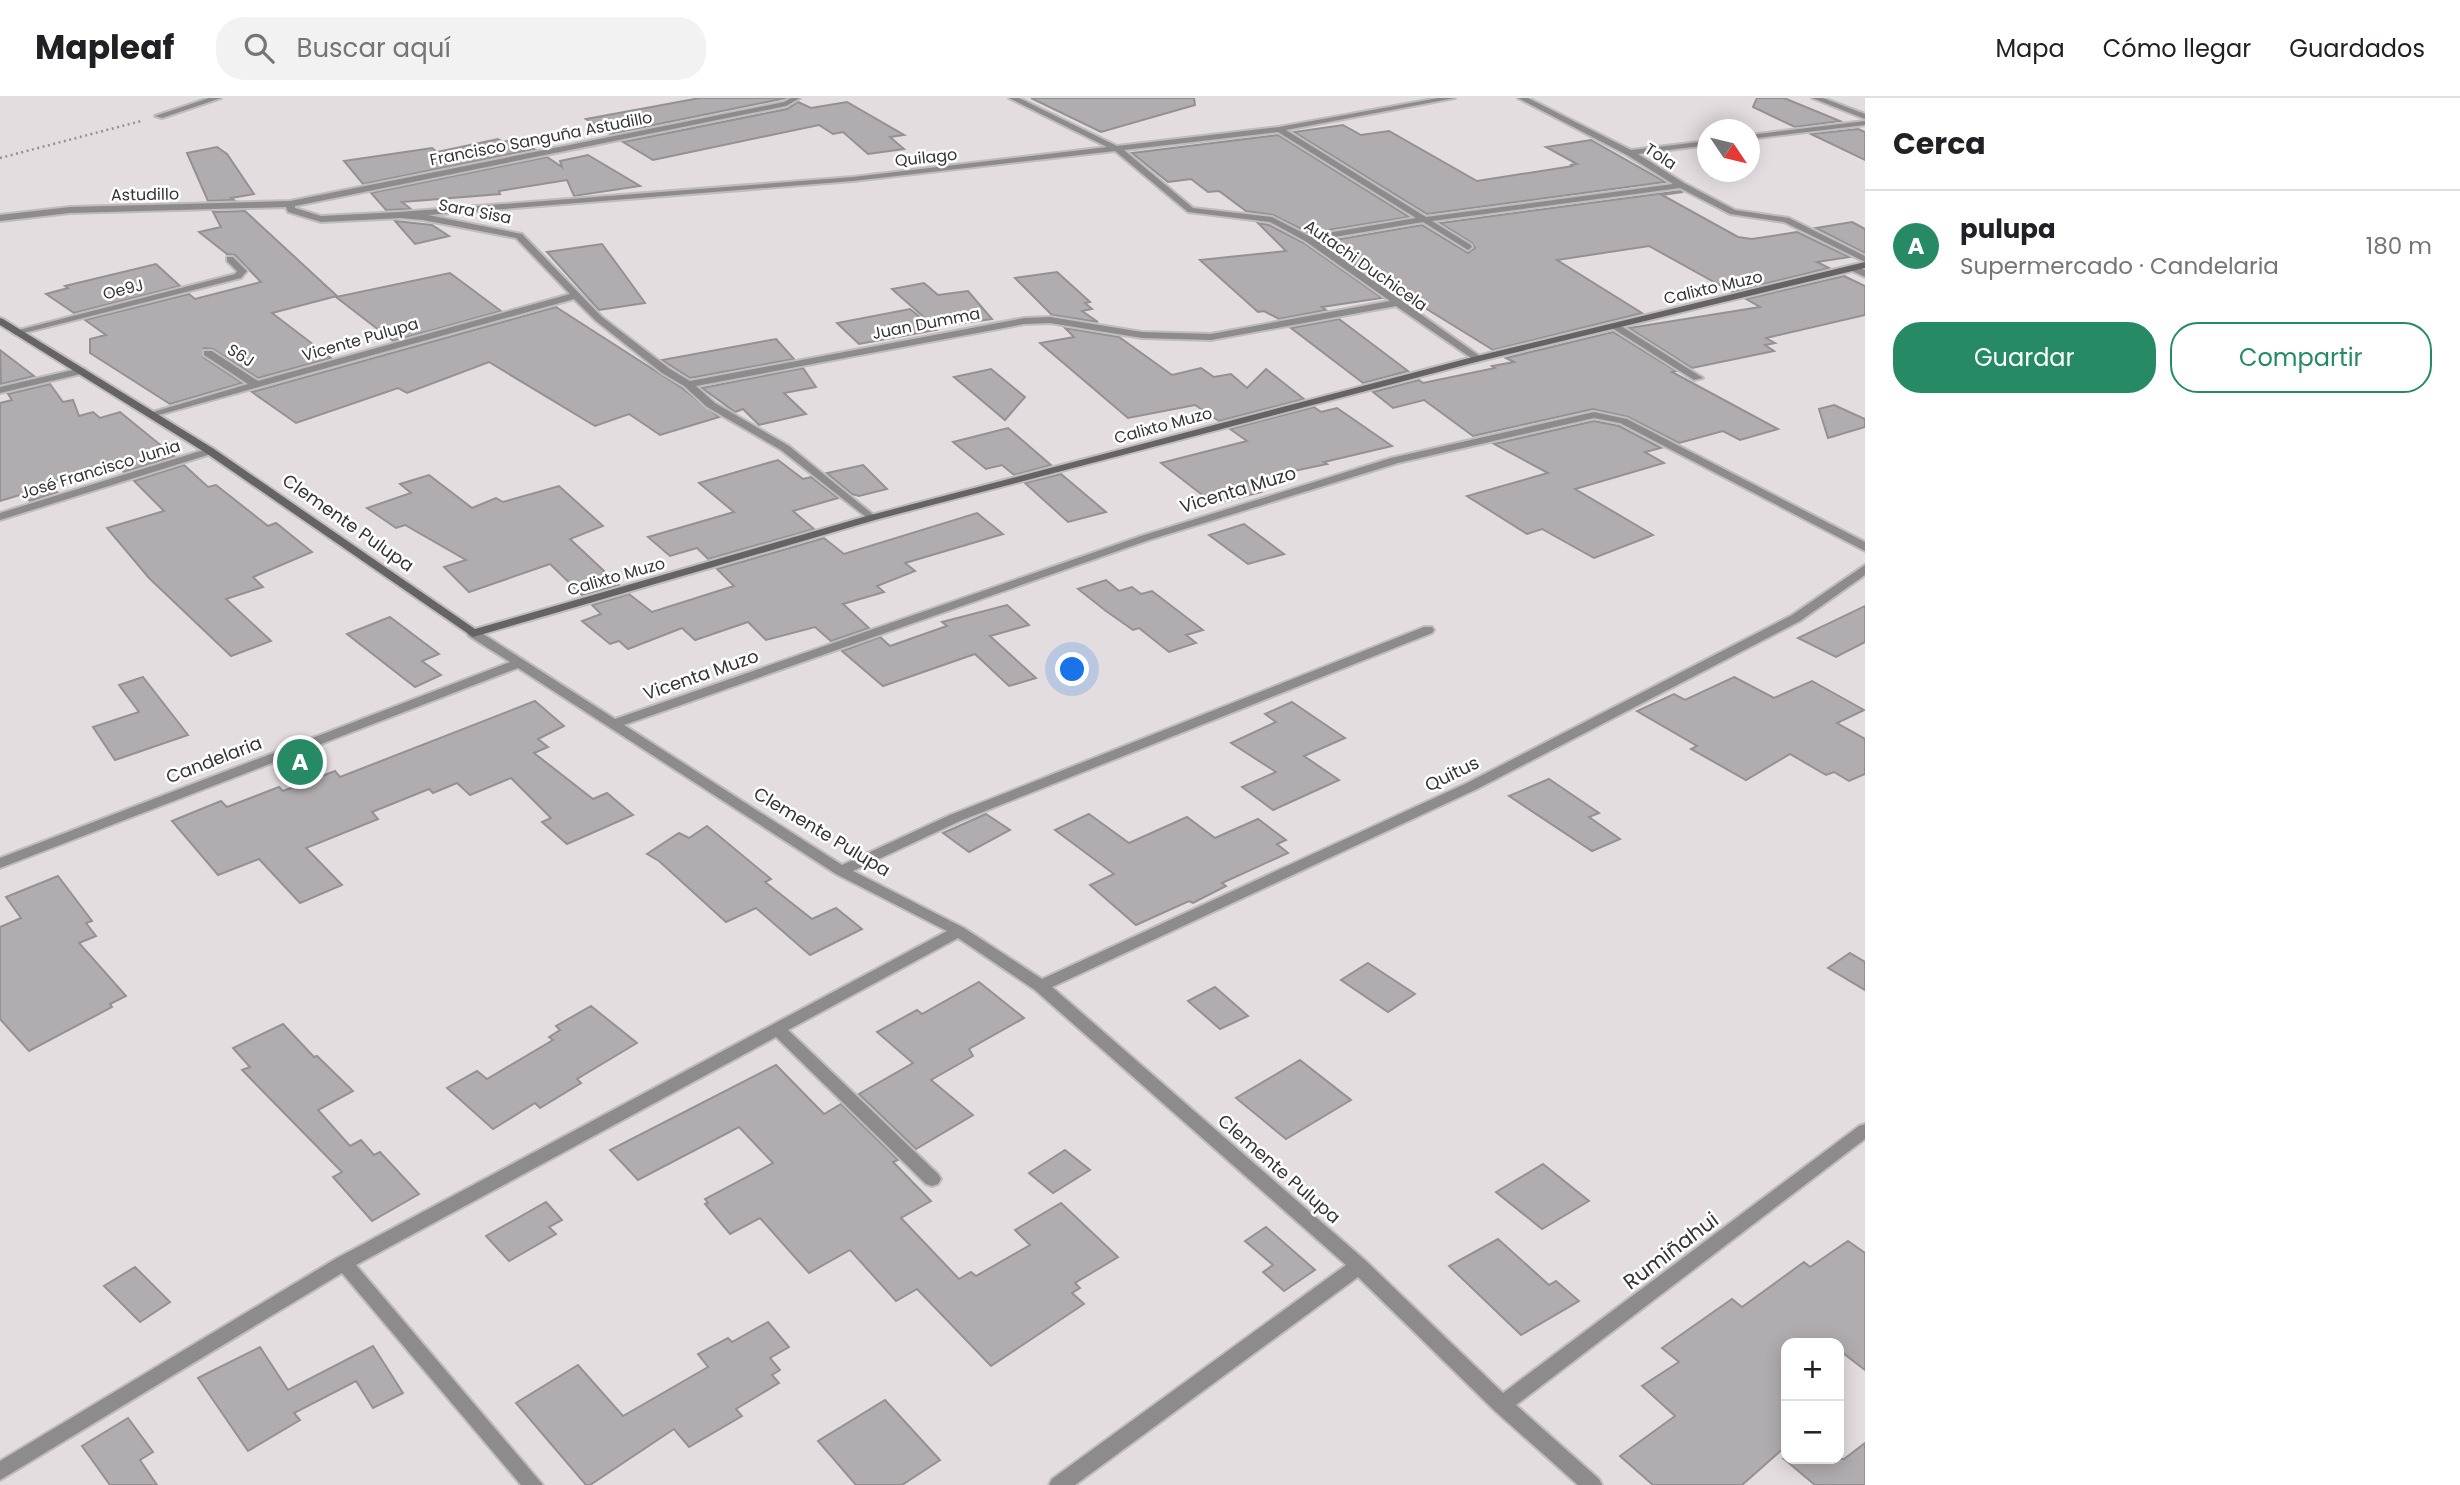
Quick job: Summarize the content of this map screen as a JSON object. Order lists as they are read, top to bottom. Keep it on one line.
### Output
{"streets":{"street":["Francisco Sanguña Astudillo","Tola","Quilago","Astudillo","Sara Sisa","Autachi Duchicela","Calixto Muzo","Oe9J","Juan Dumma","Vicente Pulupa","S6J","José Francisco Junia","Vicenta Muzo","Clemente Pulupa","Candelaria","Quitus","Rumiñahui"]},"crossings":[["Francisco Sanguña Astudillo","Astudillo"],["Francisco Sanguña Astudillo","Sara Sisa"],["Quilago","Sara Sisa"],["Quilago","Autachi Duchicela"],["Astudillo","Sara Sisa"],["Sara Sisa","Juan Dumma"],["Sara Sisa","Vicente Pulupa"],["Autachi Duchicela","Calixto Muzo"],["Autachi Duchicela","Juan Dumma"],["Calixto Muzo","Clemente Pulupa"],["Oe9J","Clemente Pulupa"],["Vicente Pulupa","S6J"],["Vicente Pulupa","Clemente Pulupa"],["José Francisco Junia","Clemente Pulupa"],["Vicenta Muzo","Clemente Pulupa"],["Clemente Pulupa","Candelaria"],["Clemente Pulupa","Quitus"],["Clemente Pulupa","Rumiñahui"]],"north":"bottom right","page":{"header":"Mapleaf","search":"Buscar aquí","nav":["Mapa","Cómo llegar","Guardados"],"heading":"Cerca","list":[{"mark":"A","name":"pulupa","note":"Supermercado · Candelaria","value":"180 m"}],"buttons":["Guardar","Compartir"],"pins":"A","map_buttons":["+","−"]}}
